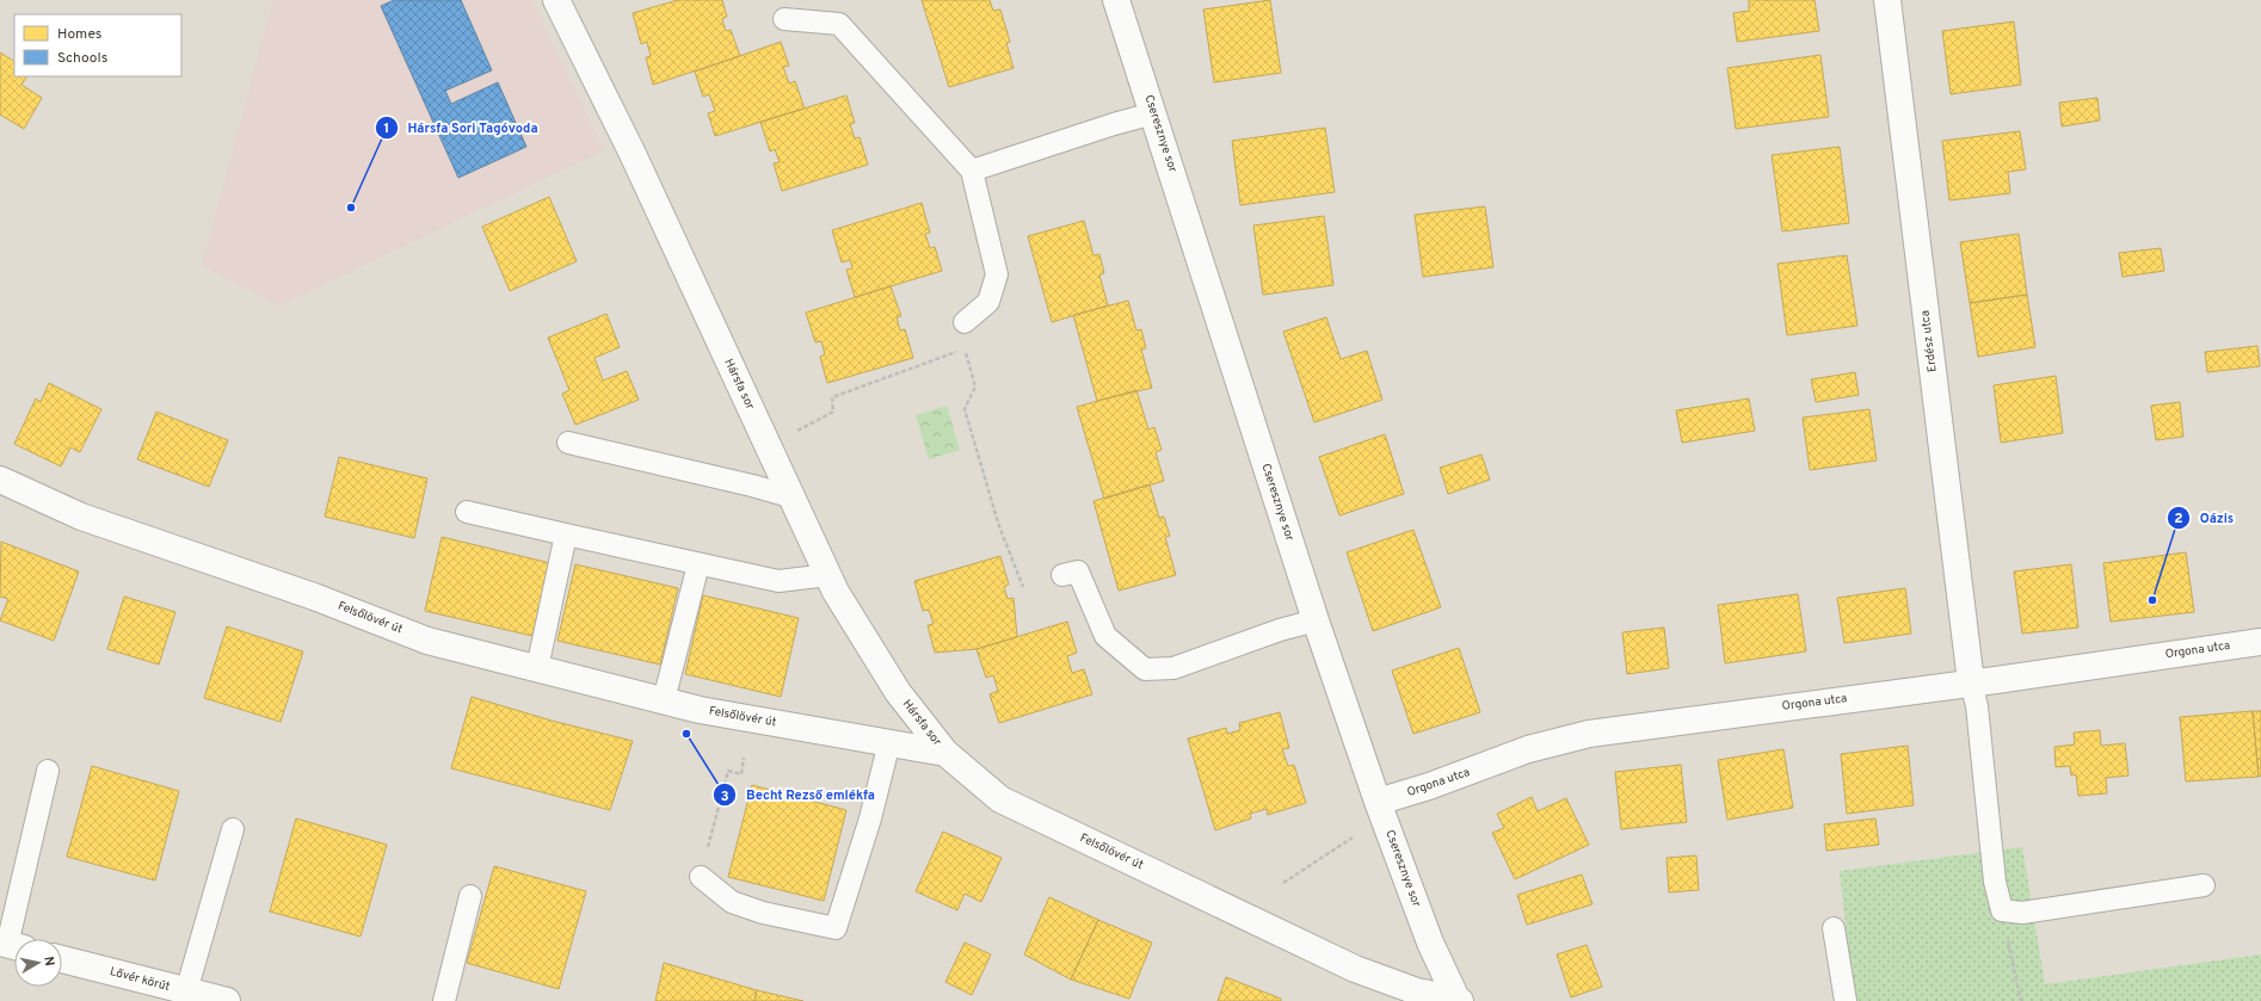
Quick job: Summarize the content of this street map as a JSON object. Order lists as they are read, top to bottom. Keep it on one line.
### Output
{"streets":{"street":["Cseresznye sor","Erdész utca","Hársfa sor","Felsőlövér út","Orgona utca","Lővér körút"]},"crossings":[["Cseresznye sor","Felsőlövér út"],["Cseresznye sor","Orgona utca"],["Erdész utca","Orgona utca"],["Hársfa sor","Felsőlövér út"]],"places":["Hársfa Sori Tagóvoda","Oázis","Becht Rezső emlékfa"],"legend":["Homes","Schools"],"north":"right"}
